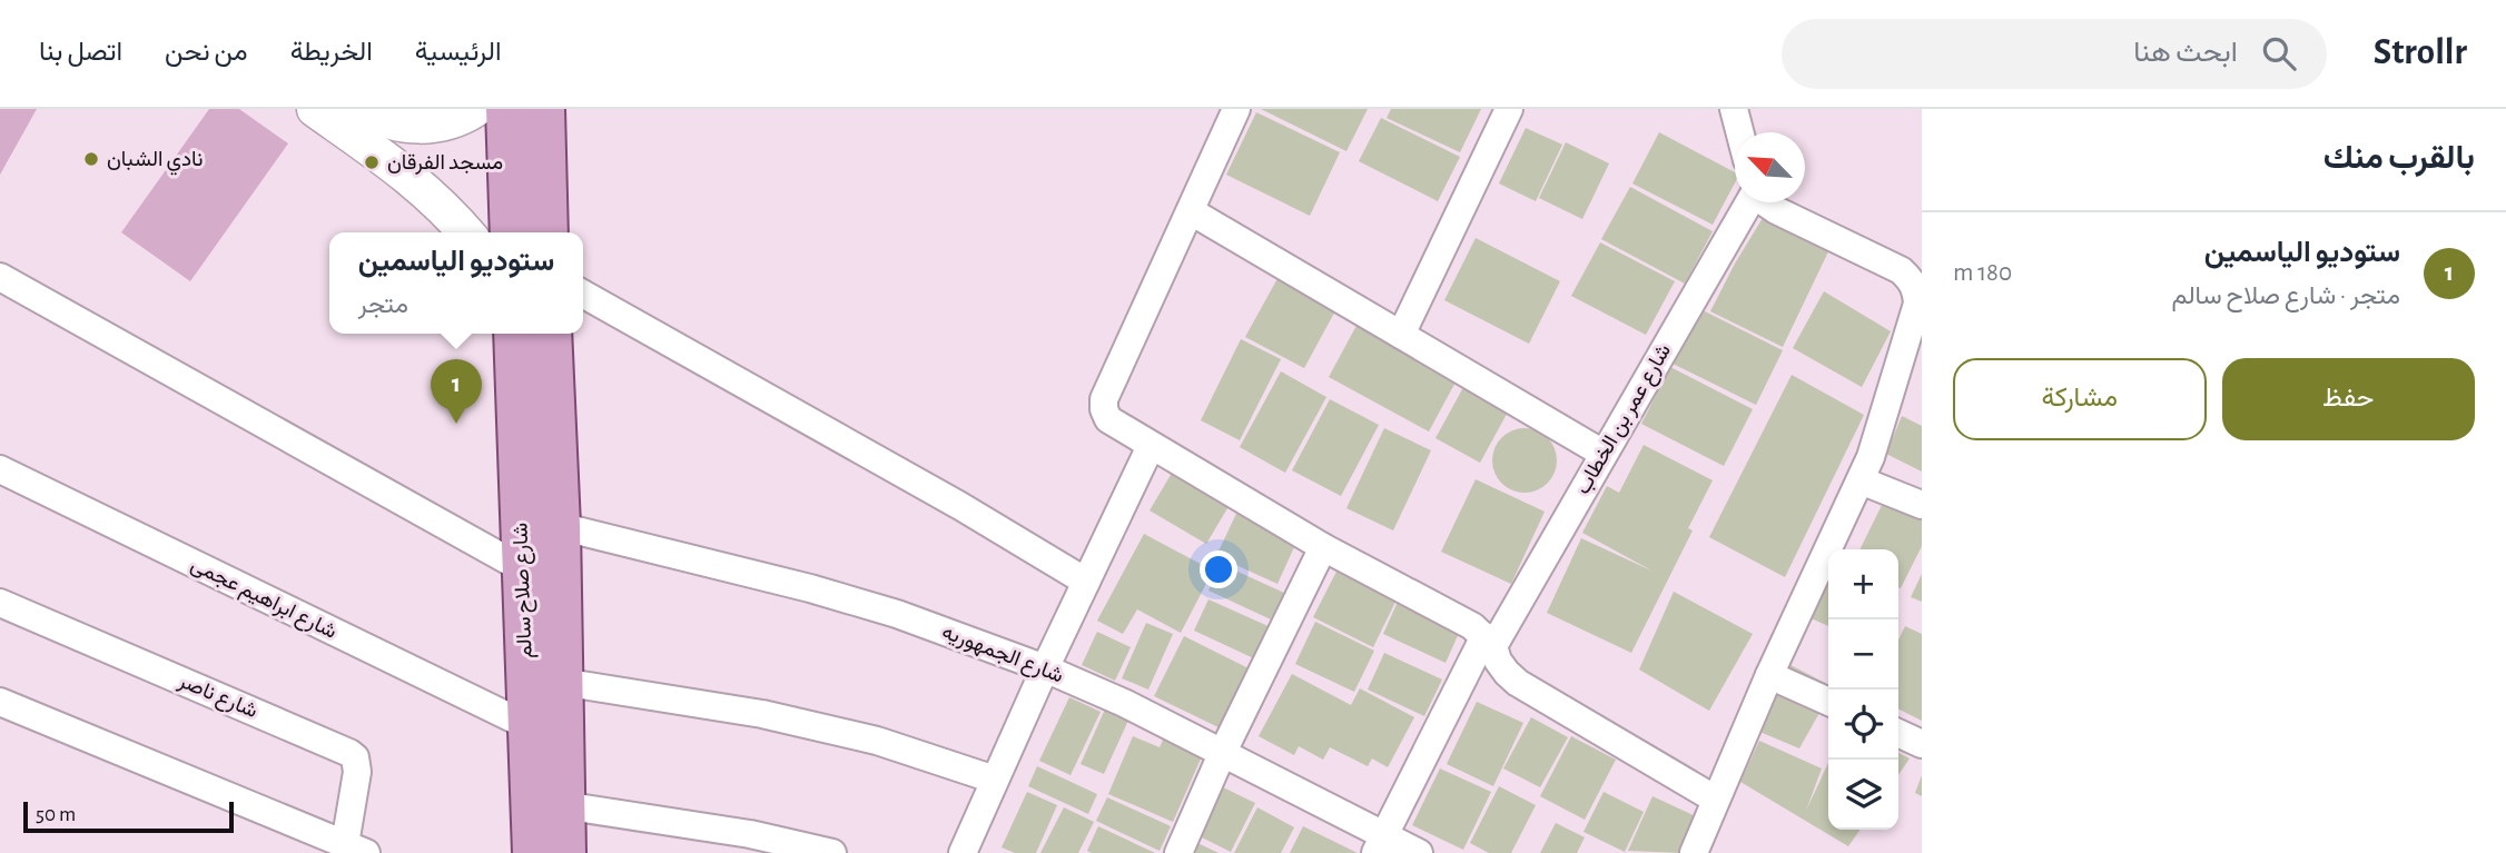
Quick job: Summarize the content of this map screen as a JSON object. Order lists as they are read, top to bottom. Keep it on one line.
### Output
{"streets":{"main road":["شارع صلاح سالم"],"street":["شارع عمر بن الخطاب","شارع ابراهيم عجمى","شارع الجمهوريه","شارع ناصر"]},"crossings":[["شارع عمر بن الخطاب","شارع الجمهوريه"],["شارع صلاح سالم","شارع ابراهيم عجمى"],["شارع صلاح سالم","شارع الجمهوريه"]],"places":["نادي الشبان","مسجد الفرقان"],"scale_bar":"50 m","north":"top left","page":{"header":"Strollr","search":"ابحث هنا","nav":["الرئيسية","الخريطة","من نحن","اتصل بنا"],"heading":"بالقرب منك","list":[{"mark":"1","name":"ستوديو الياسمين","note":"متجر · شارع صلاح سالم","value":"180 m"}],"popup":["ستوديو الياسمين","متجر"],"buttons":["حفظ","مشاركة"],"pins":"1","map_buttons":["+","−"],"scale":"50 m"}}
